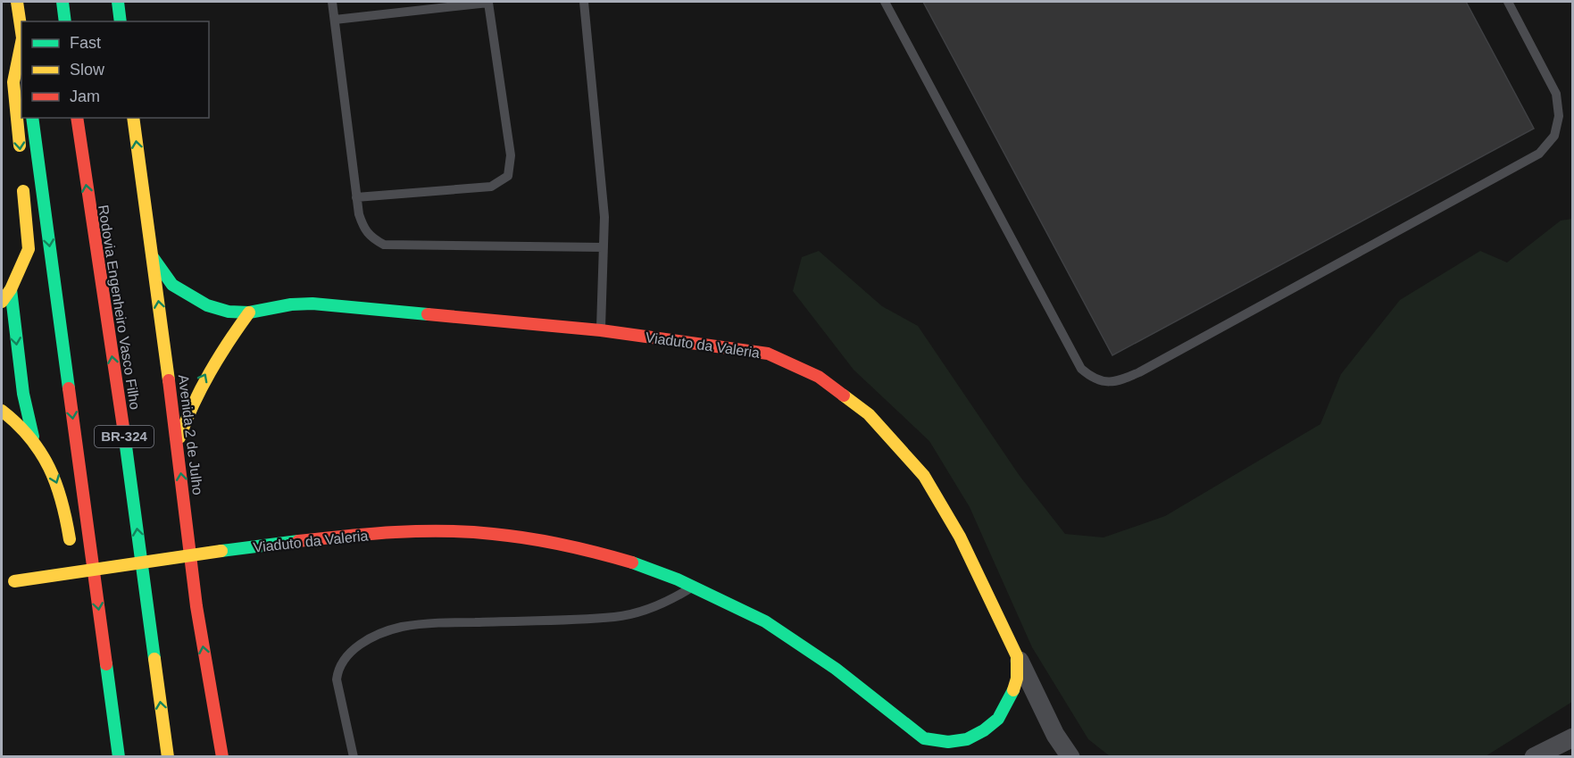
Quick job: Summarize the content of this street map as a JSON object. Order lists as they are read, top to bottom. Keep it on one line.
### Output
{"streets":{"main road":["Rodovia Engenheiro Vasco Filho","Viaduto da Valeria","Avenida 2 de Julho","BR-324"]},"crossings":[["Viaduto da Valeria","Avenida 2 de Julho"]],"legend":["Fast","Slow","Jam"]}
